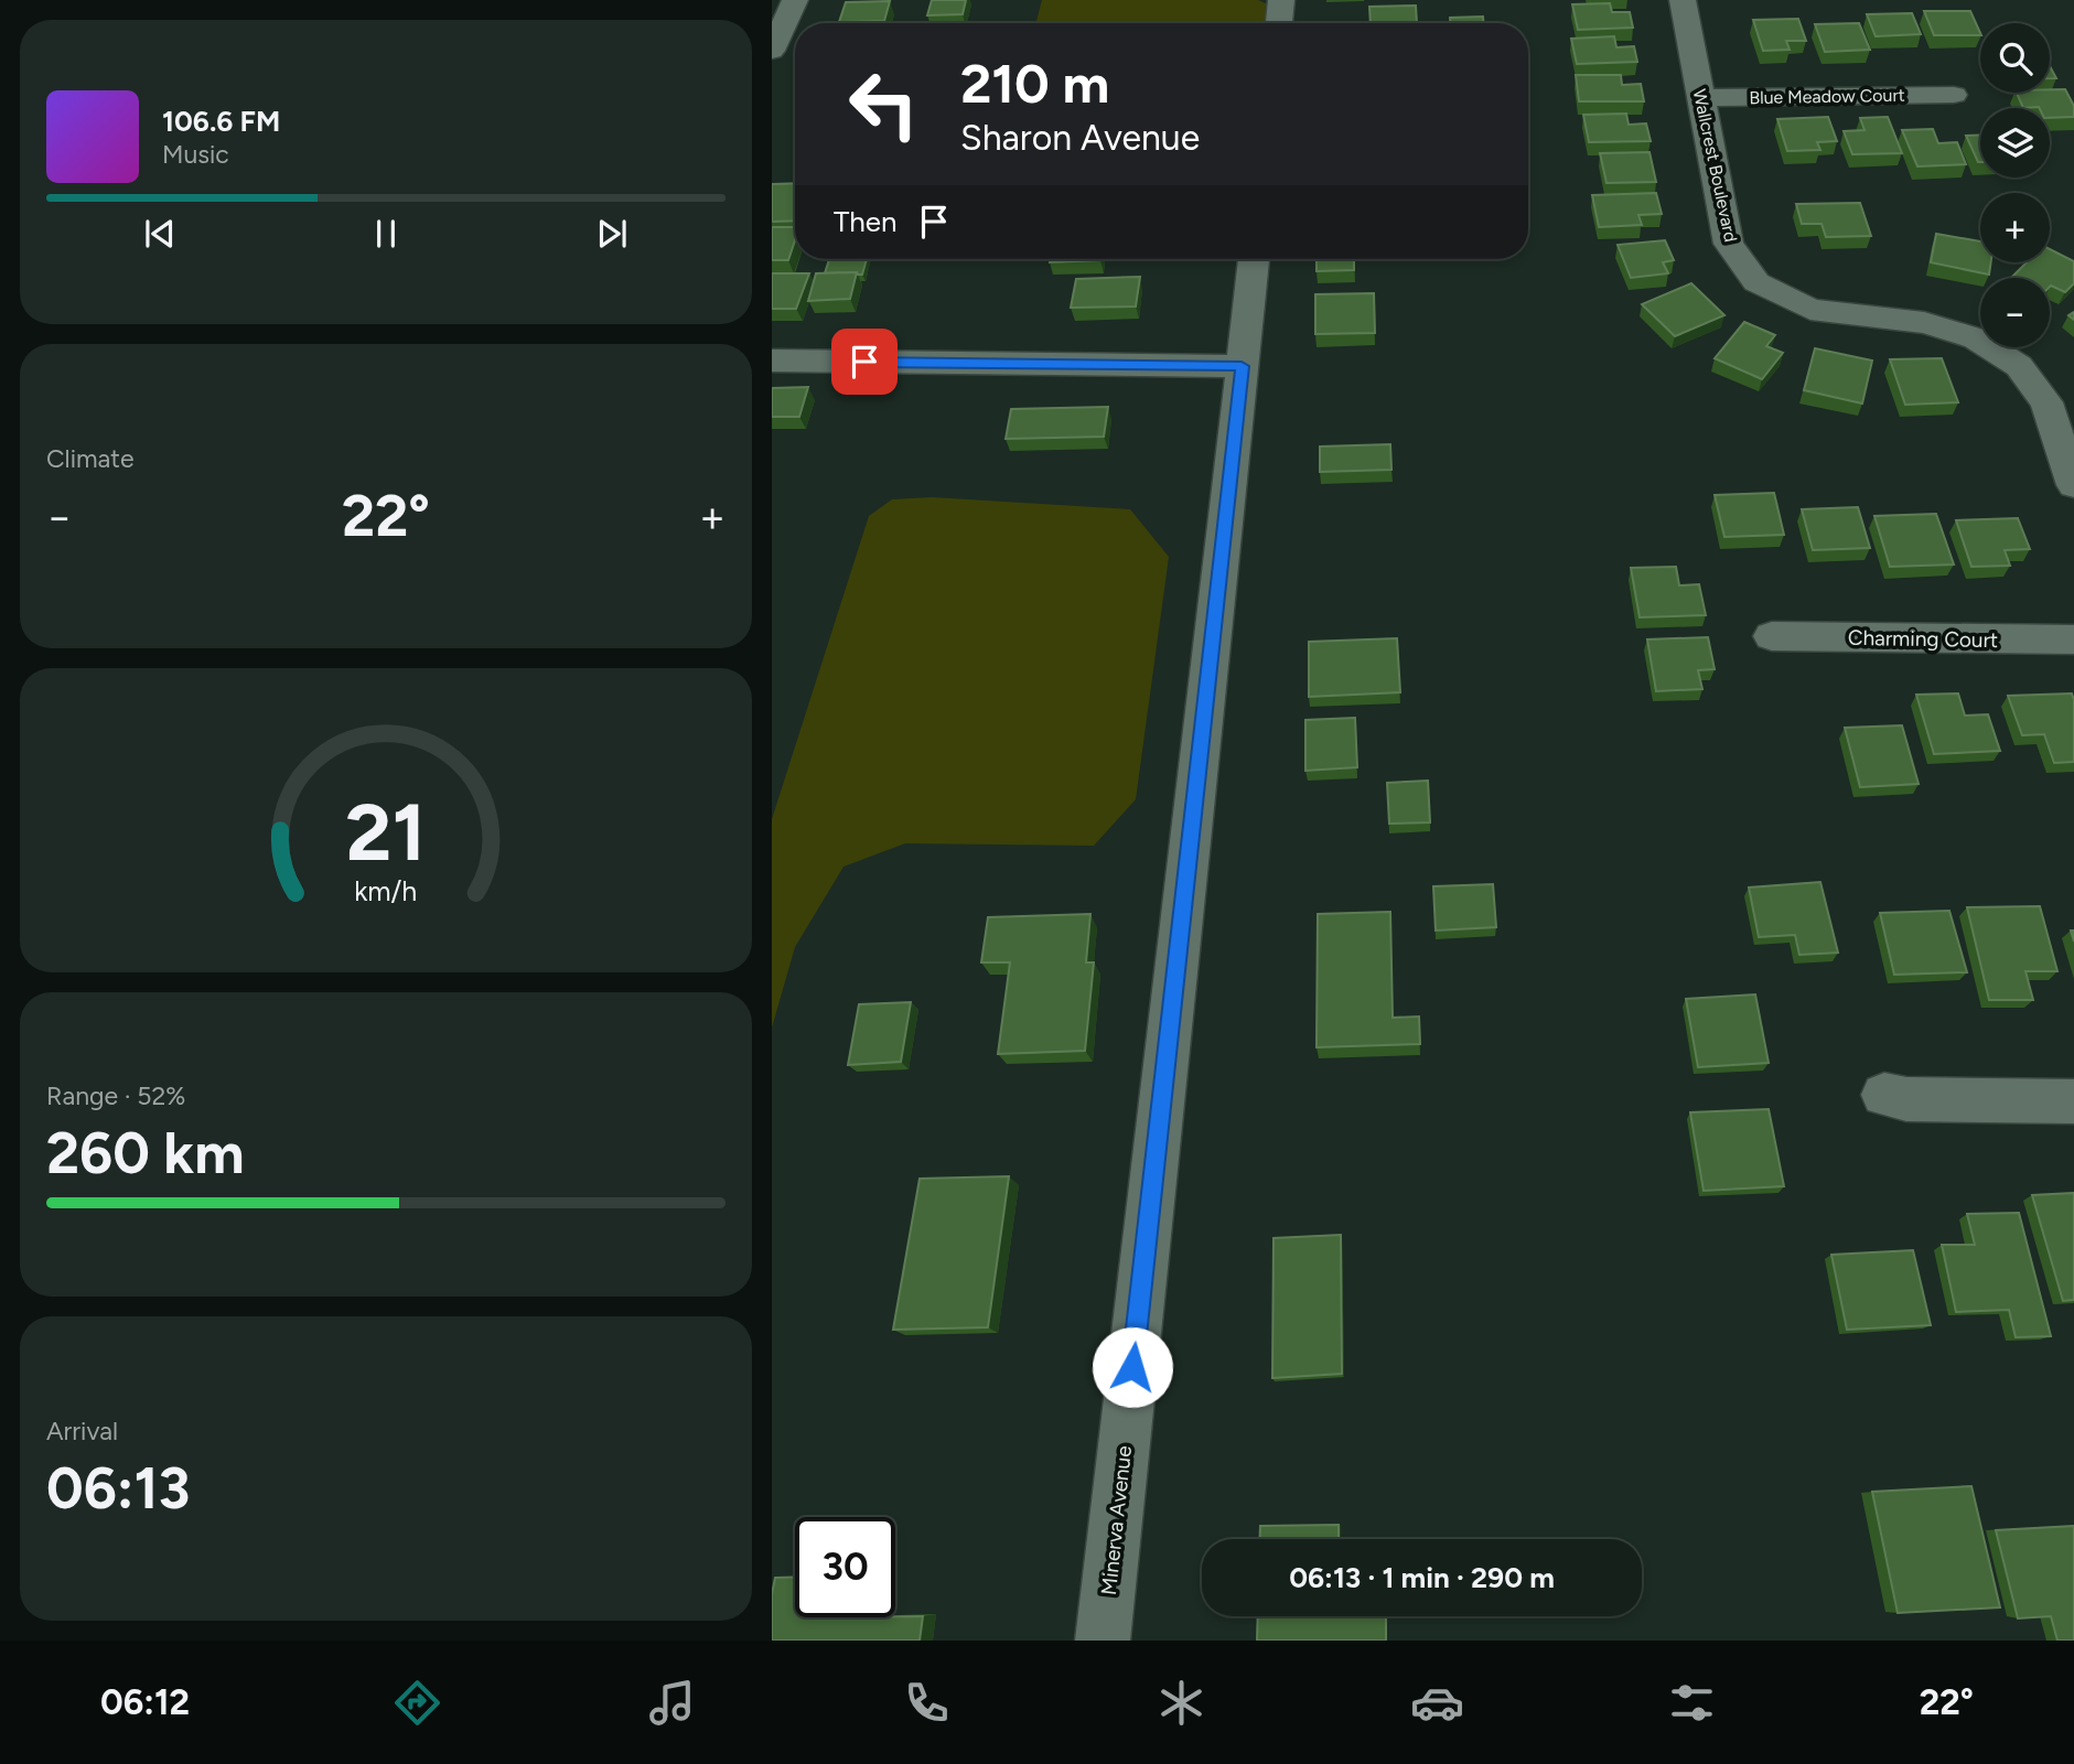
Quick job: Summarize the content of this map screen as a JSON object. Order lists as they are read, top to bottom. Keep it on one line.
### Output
{"streets":{"street":["Blue Meadow Court","Wallcrest Boulevard","Charming Court","Minerva Avenue"]},"crossings":[["Blue Meadow Court","Wallcrest Boulevard"]],"page":{"map_buttons":["+","−"],"turn":["210 m","Sharon Avenue"],"song":["106.6 FM","Music"],"then":"Then","tile":["Climate",["Range · 52%","260 km"],["Arrival","06:13"]],"heat":["−","22°","+"],"limit":"30","trip":"06:13 · 1 min · 290 m","tabs":["06:12","22°"],"gauge":["21","km/h"]}}
